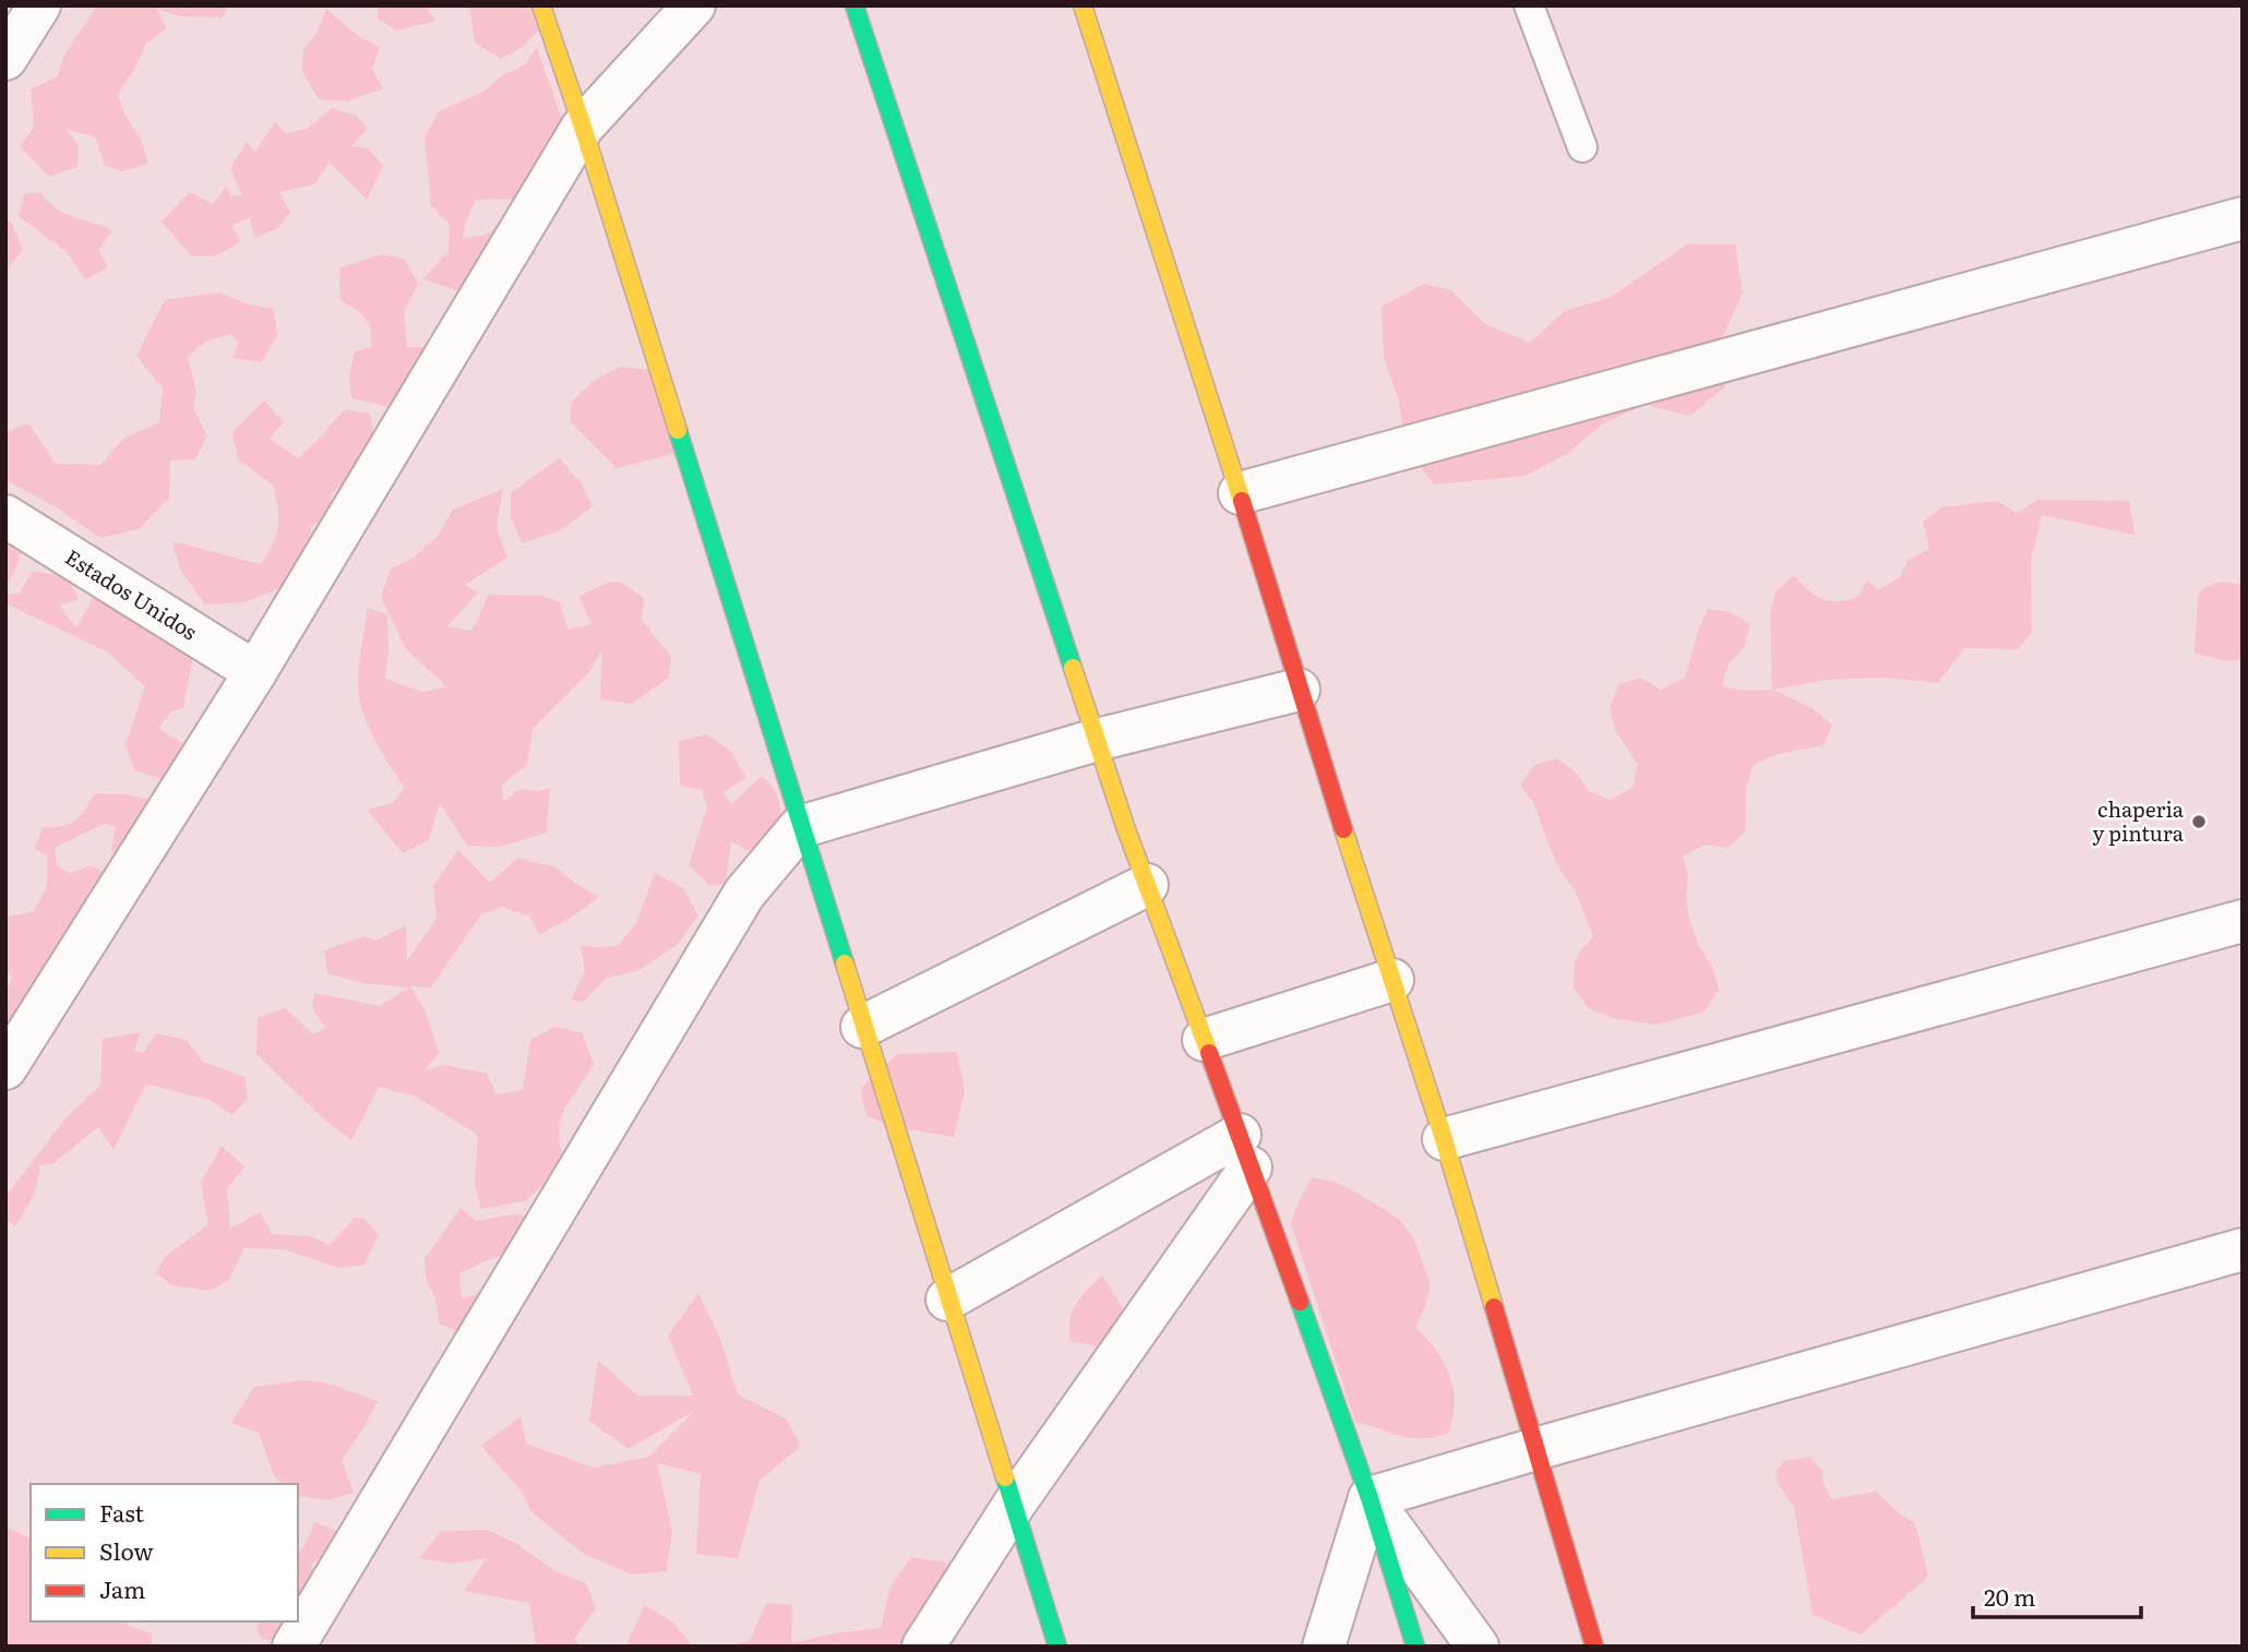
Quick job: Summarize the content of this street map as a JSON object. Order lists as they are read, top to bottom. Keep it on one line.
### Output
{"streets":{"street":["Estados Unidos"]},"places":["chaperia y pintura"],"legend":["Fast","Slow","Jam"],"scale_bar":"20 m"}
